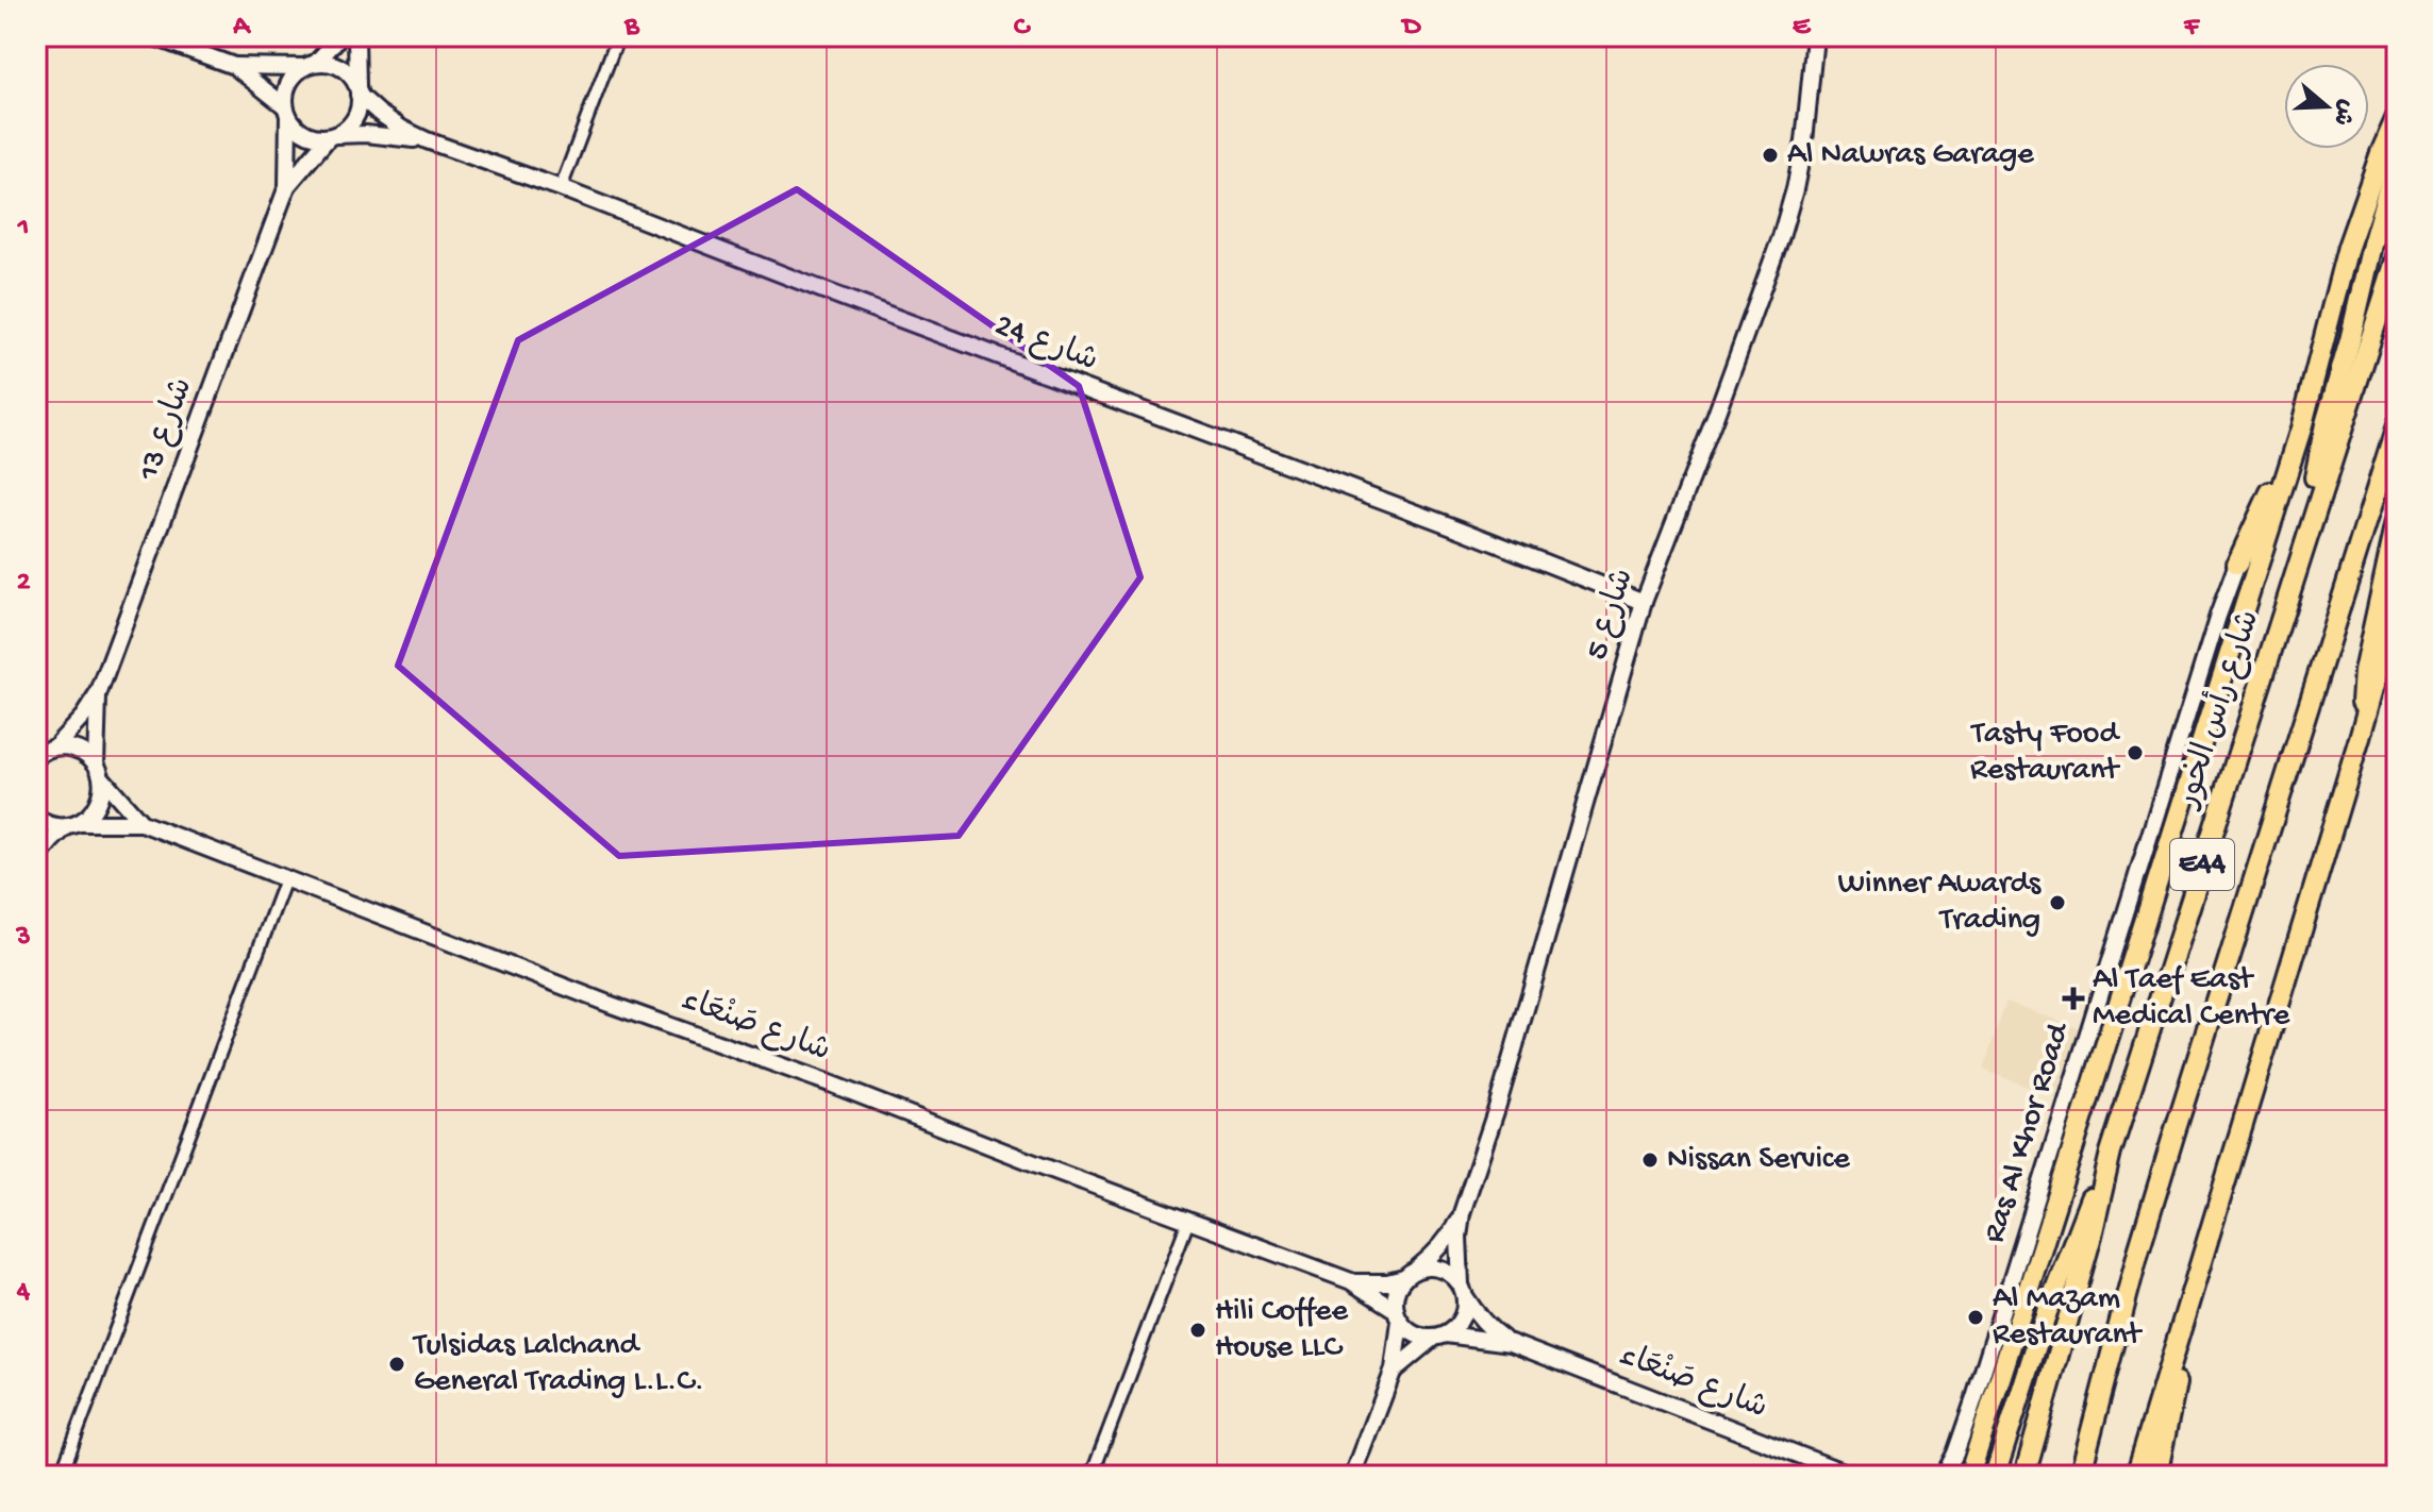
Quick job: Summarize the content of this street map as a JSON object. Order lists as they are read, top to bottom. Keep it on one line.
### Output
{"streets":{"highway":["شارع رأس الخور","E44"],"street":["شارع 24","شارع 13","شارع 5","شارع صَنْعَاء","Ras Al Khor Road"]},"crossings":[["شارع 24","شارع 13"],["شارع 24","شارع 5"],["شارع 13","شارع صَنْعَاء"],["شارع 5","شارع صَنْعَاء"]],"places":{"other":["Al Nawras Garage","Tasty Food Restaurant","Winner Awards Trading","Nissan Service","Al Mazam Restaurant","Hili Coffee House LLC","Tulsidas Lalchand General Trading L.L.C."],"health":["Al Taef East Medical Centre"]},"north":"right","grid":{"columns":["A","B","C","D","E","F"],"rows":["1","2","3","4"]}}
